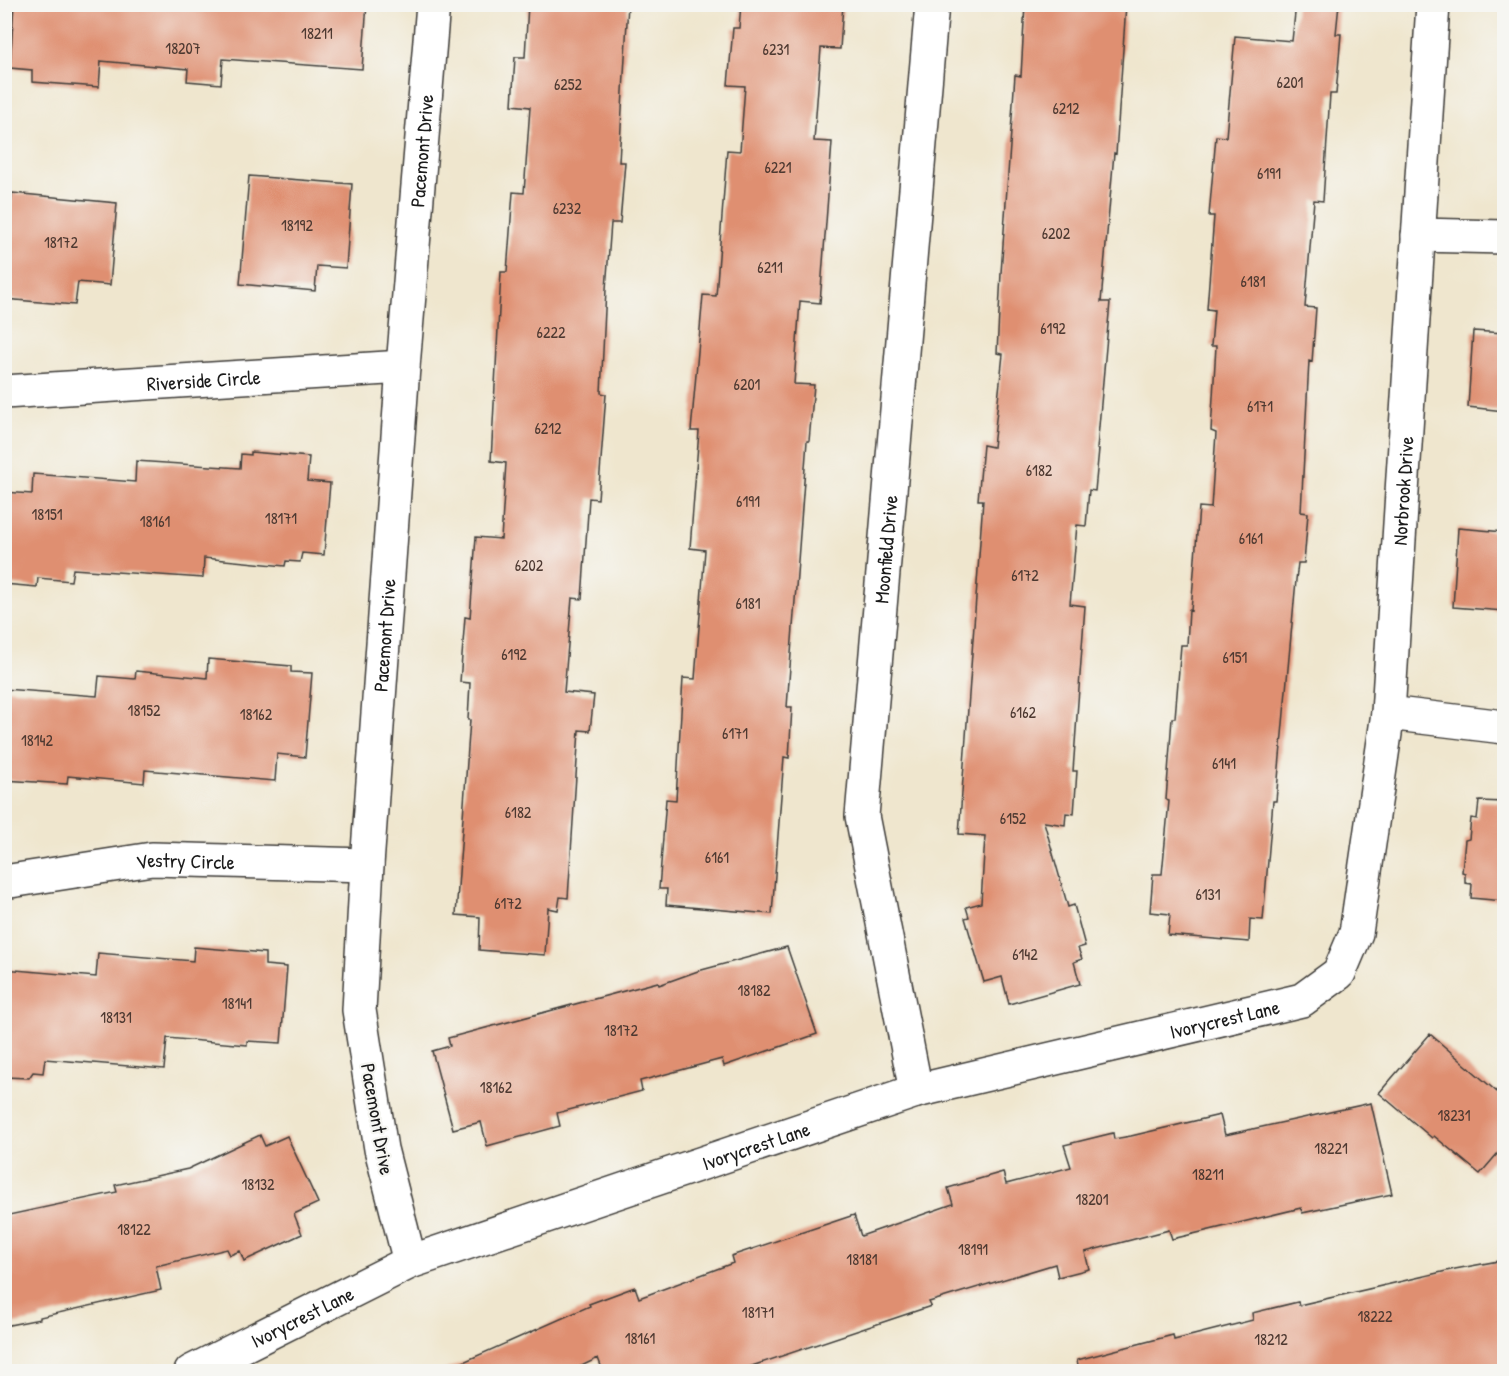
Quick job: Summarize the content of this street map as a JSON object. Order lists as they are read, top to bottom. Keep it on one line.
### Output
{"streets":{"street":["Pacemont Drive","Riverside Circle","Norbrook Drive","Moonfield Drive","Vestry Circle","Ivorycrest Lane"]},"crossings":[["Pacemont Drive","Riverside Circle"],["Pacemont Drive","Vestry Circle"],["Pacemont Drive","Ivorycrest Lane"],["Norbrook Drive","Ivorycrest Lane"],["Moonfield Drive","Ivorycrest Lane"]],"house_numbers":["18211","18207","6231","6201","6252","6212","6221","6191","6232","18192","6202","18172","6211","6181","6192","6222","6201","6171","6212","6182","6191","18151","18171","18161","6161","6202","6172","6181","6192","6151","18152","6162","18162","6171","18142","6141","6182","6152","6161","6131","6172","6142","18182","18141","18131","18172","18162","18231","18221","18211","18132","18201","18122","18191","18181","18171","18222","18161","18212"]}
